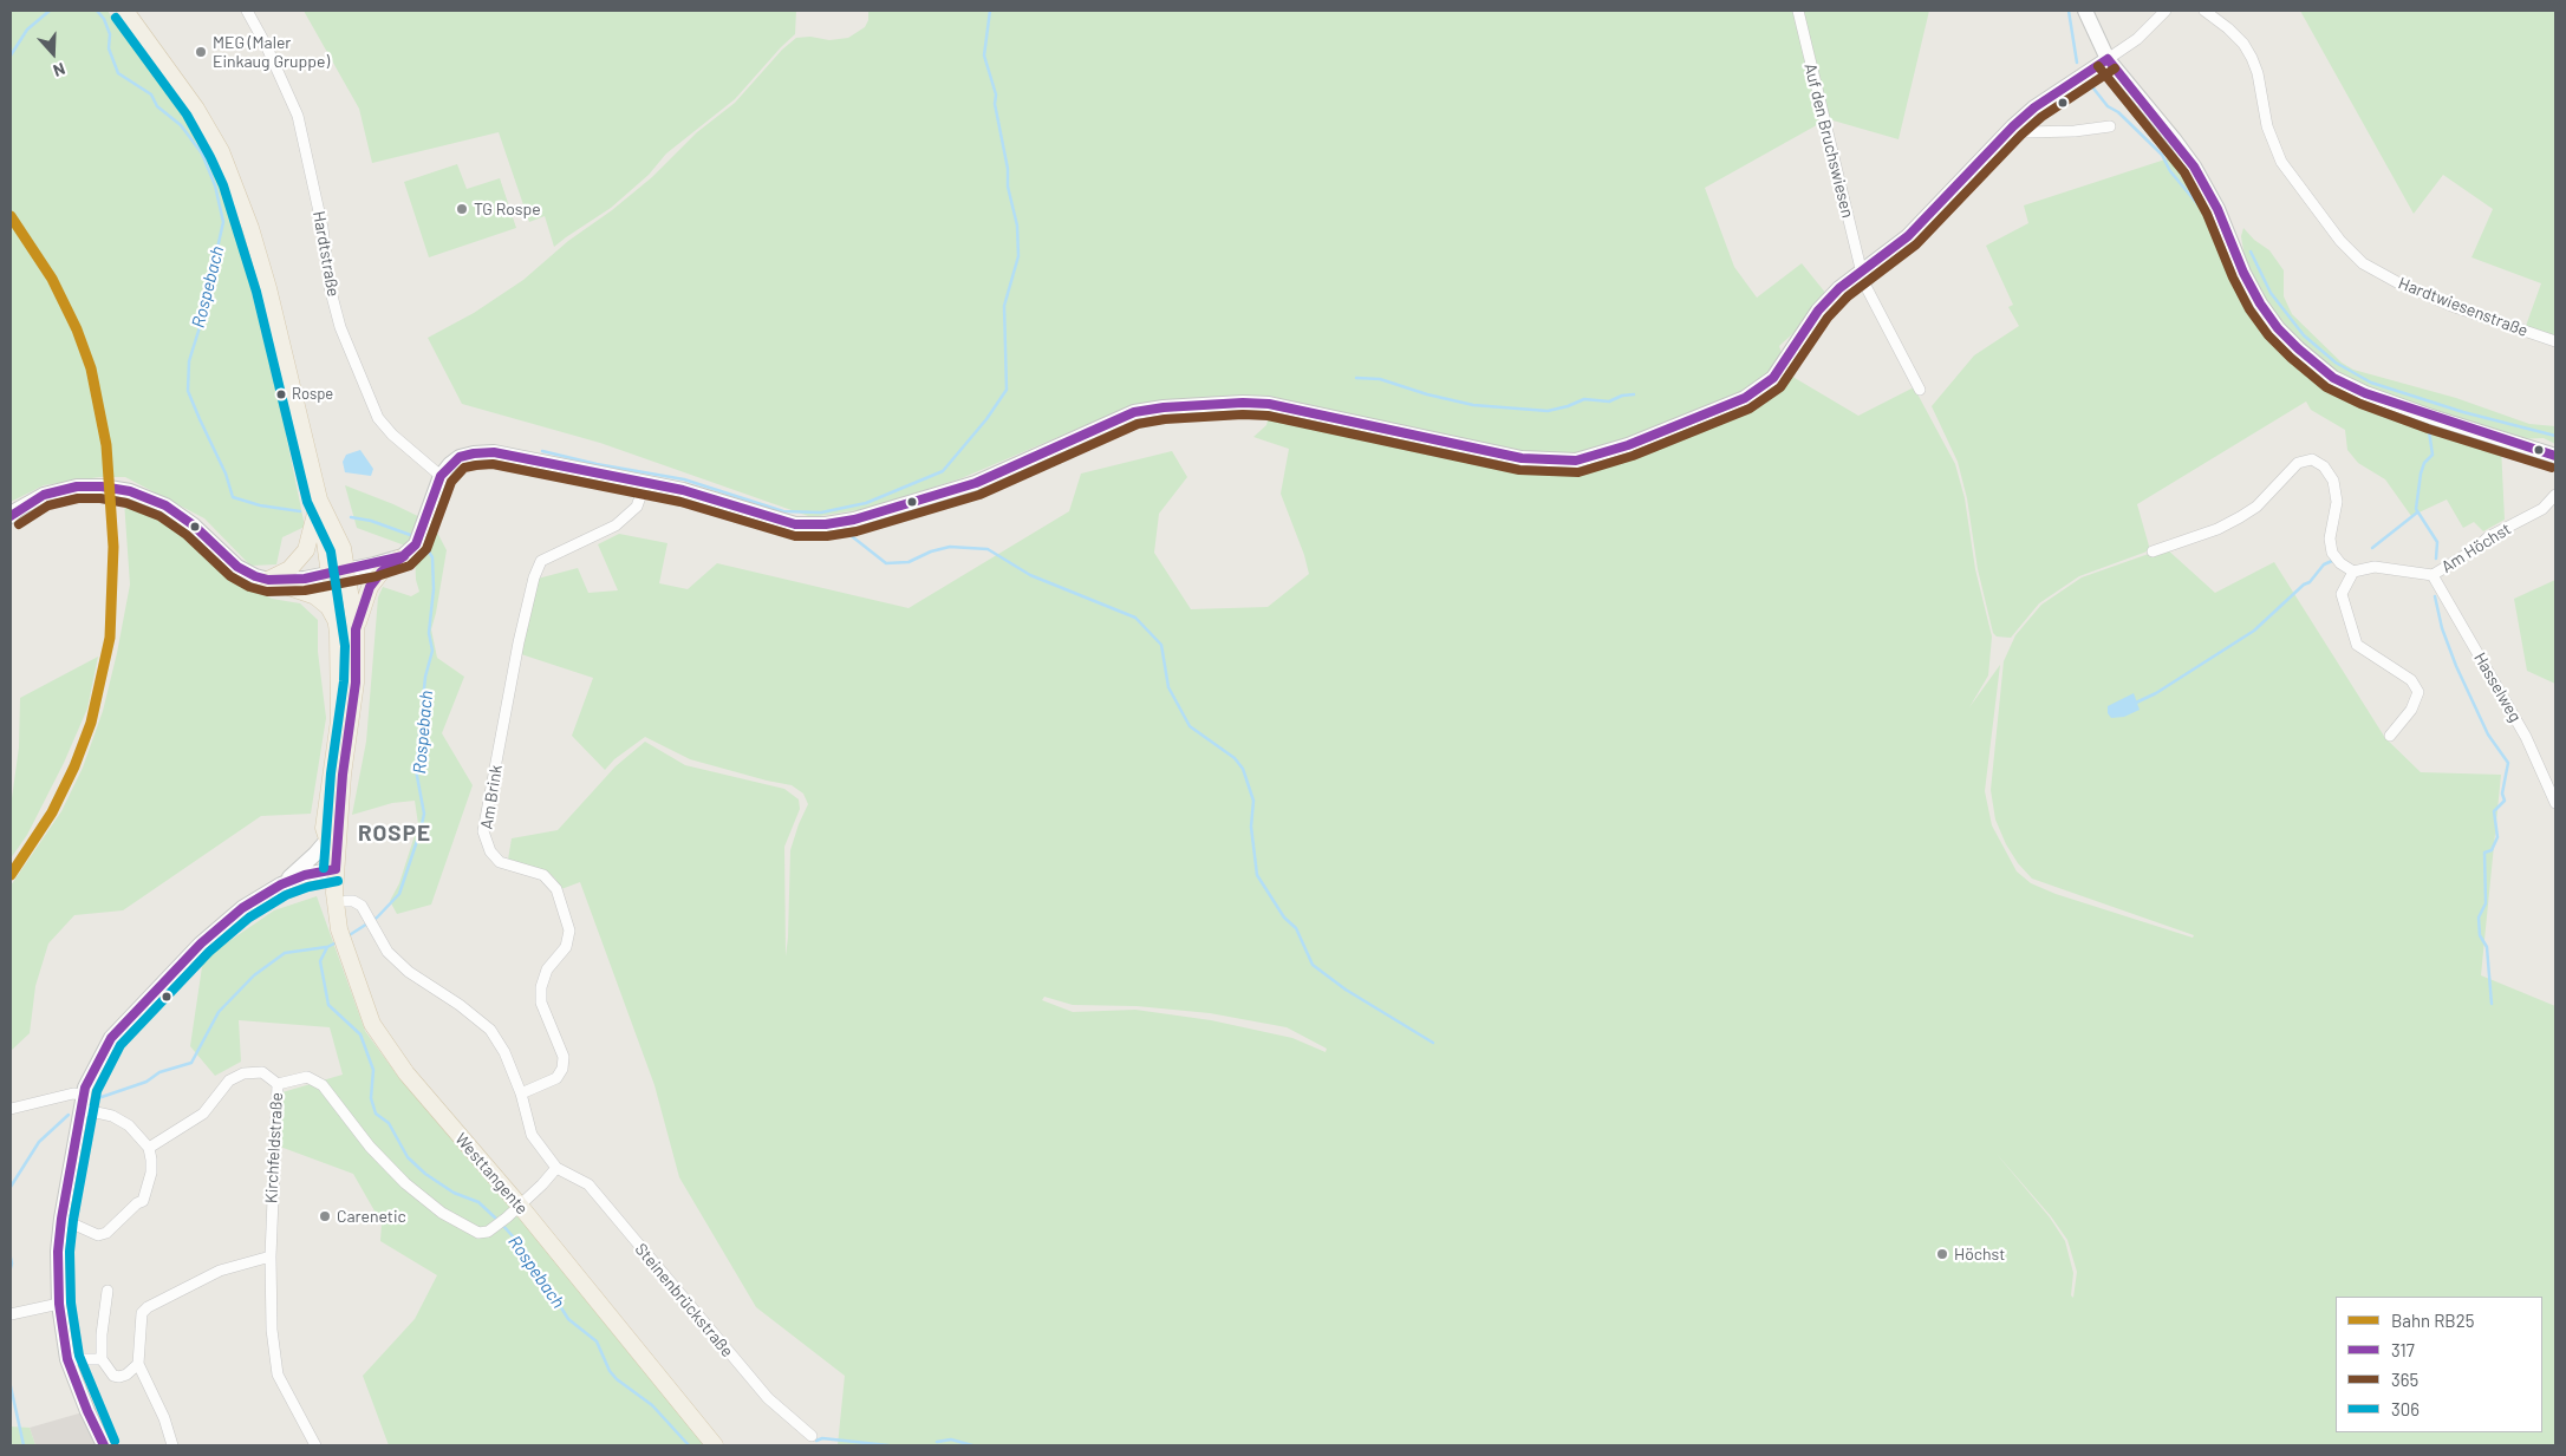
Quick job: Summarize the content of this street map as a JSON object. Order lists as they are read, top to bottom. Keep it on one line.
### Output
{"streets":{"main road":["Westtangente"],"street":["Auf den Bruchswiesen","Hardtstraße","Hardtwiesenstraße","Am Höchst","Hasselweg","Am Brink","Kirchfeldstraße","Steinenbrückstraße"]},"crossings":[["Am Höchst","Hasselweg"],["Am Brink","Steinenbrückstraße"],["Kirchfeldstraße","Westtangente"]],"districts":["ROSPE"],"water":["Rospebach"],"places":["MEG (Maler Einkaug Gruppe)","TG Rospe","Rospe","Carenetic","Höchst"],"lines":["transit line 306","transit line 317","transit line 365","rail line RB25"],"legend":["Bahn RB25","317","365","306"],"north":"bottom"}
